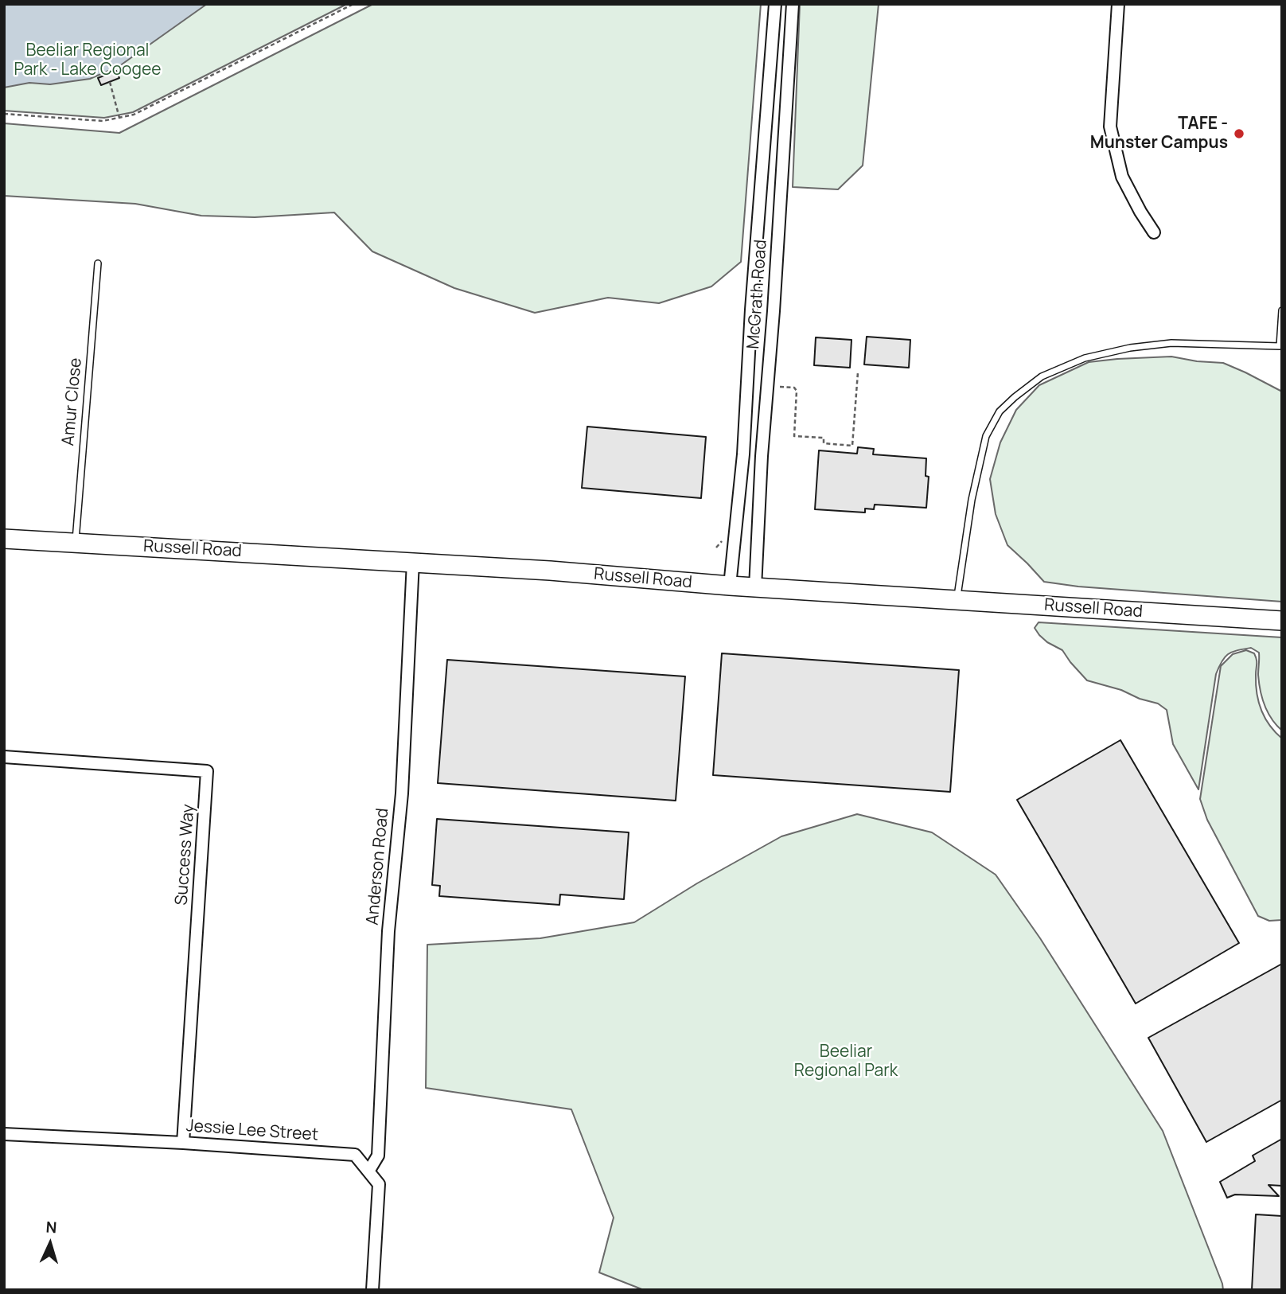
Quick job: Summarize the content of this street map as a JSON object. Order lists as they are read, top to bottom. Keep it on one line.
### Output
{"streets":{"main road":["Russell Road"],"street":["McGrath Road","Success Way","Anderson Road","Jessie Lee Street"],"lane":["Amur Close"]},"crossings":[["McGrath Road","Russell Road"],["Amur Close","Russell Road"],["Russell Road","Anderson Road"],["Success Way","Jessie Lee Street"],["Anderson Road","Jessie Lee Street"]],"parks":["Beeliar Regional Park - Lake Coogee","Beeliar Regional Park"],"places":["TAFE - Munster Campus"],"north":"top"}
